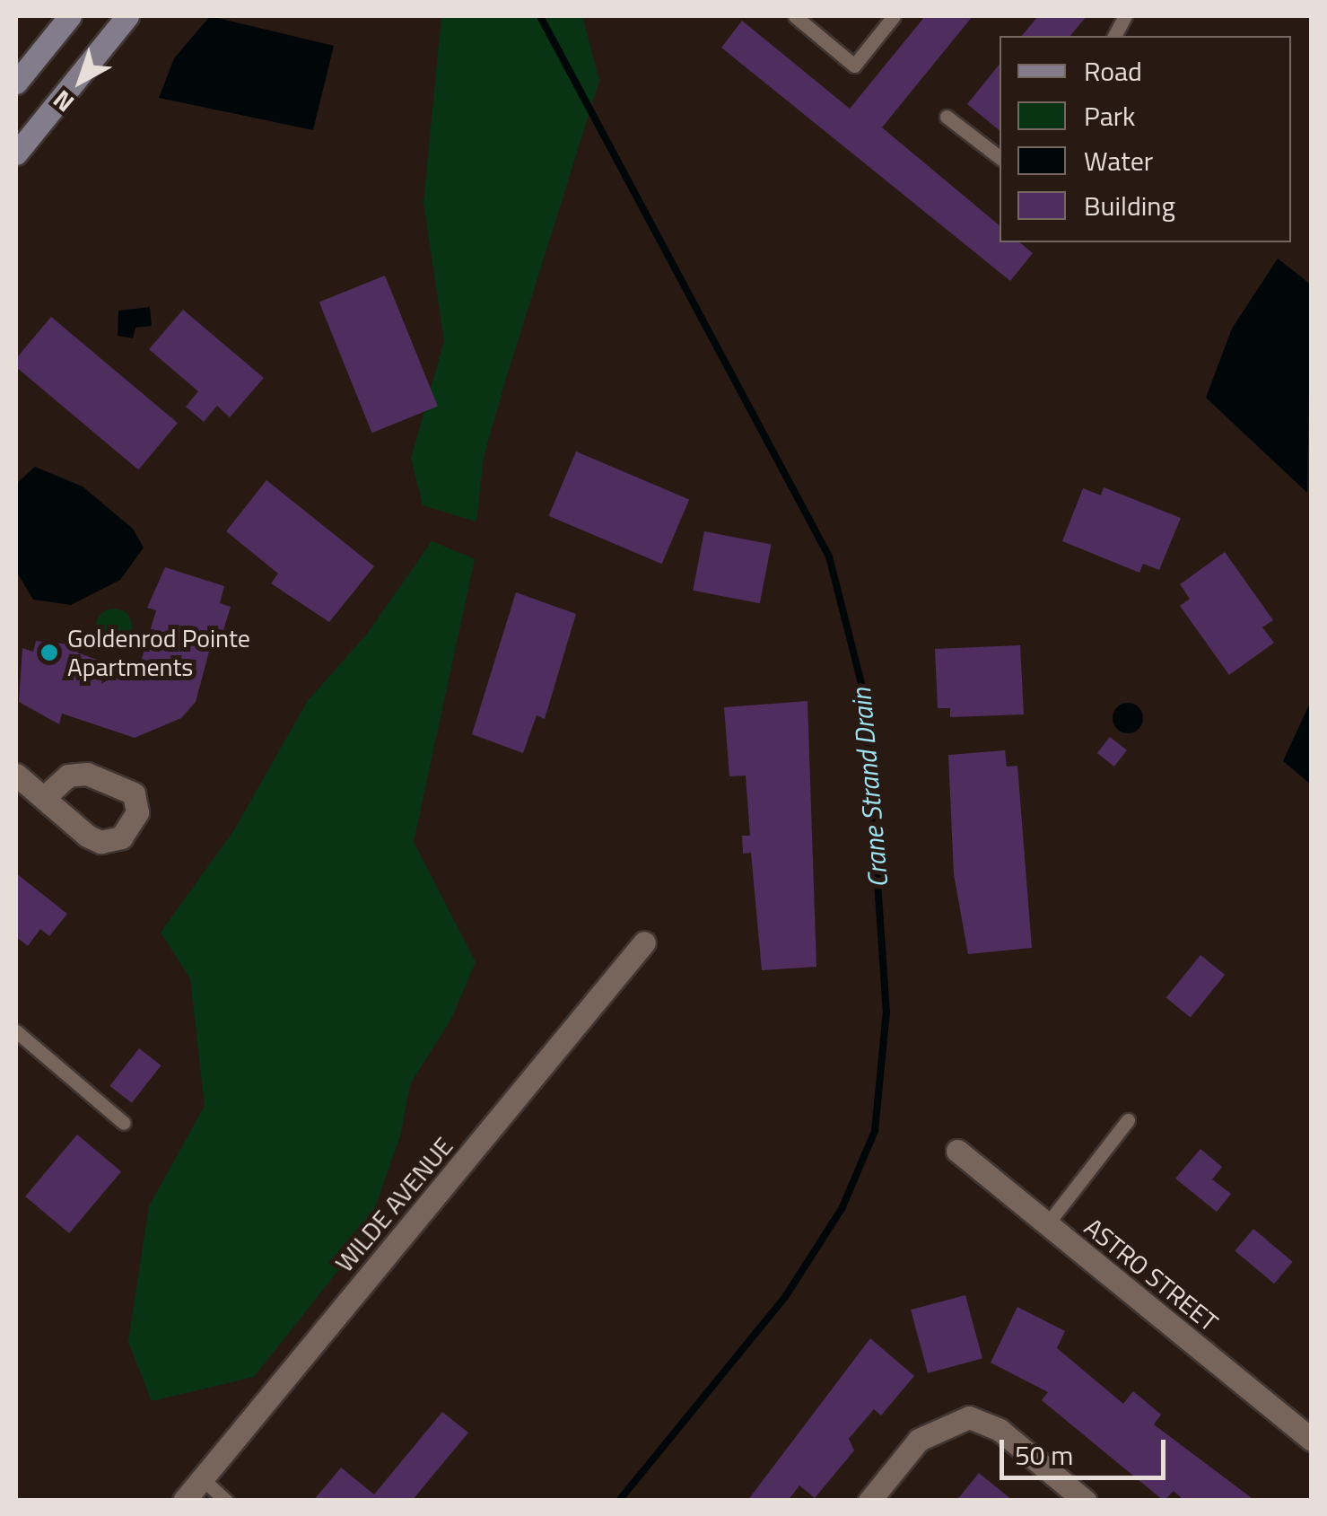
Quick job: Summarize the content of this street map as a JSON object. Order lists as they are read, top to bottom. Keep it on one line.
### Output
{"streets":{"street":["WILDE AVENUE","ASTRO STREET"]},"water":["Crane Strand Drain"],"places":["Goldenrod Pointe Apartments"],"legend":["Road","Park","Water","Building"],"scale_bar":"50 m","north":"bottom left"}
